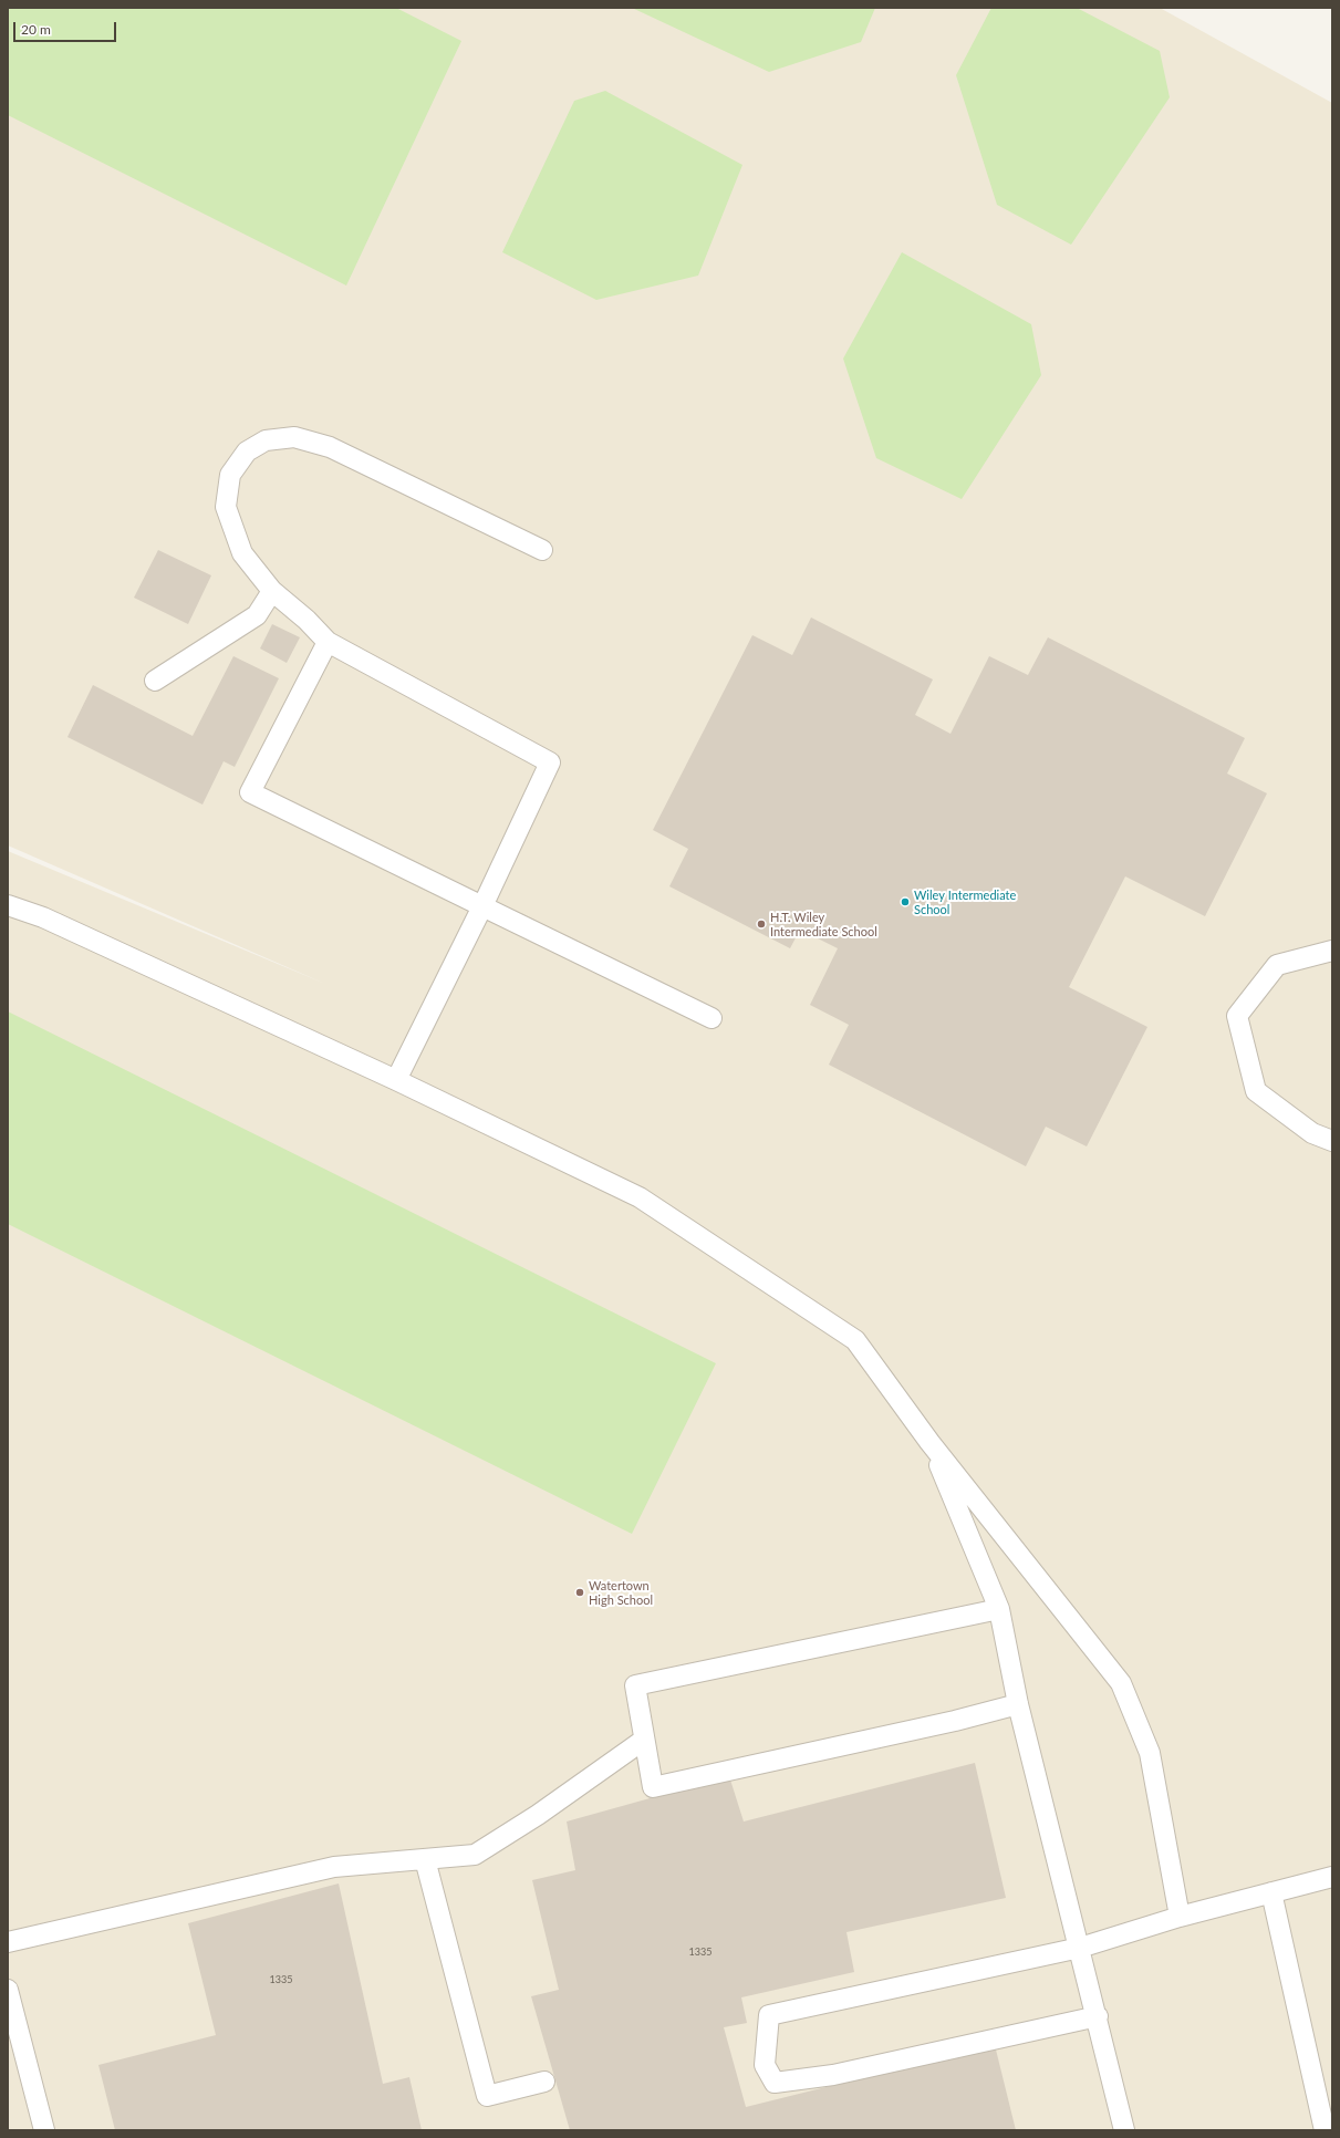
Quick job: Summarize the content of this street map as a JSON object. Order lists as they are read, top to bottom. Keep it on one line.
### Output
{"places":["Wiley Intermediate School","H.T. Wiley Intermediate School","Watertown High School"],"house_numbers":["1335","1335"],"scale_bar":"20 m"}
